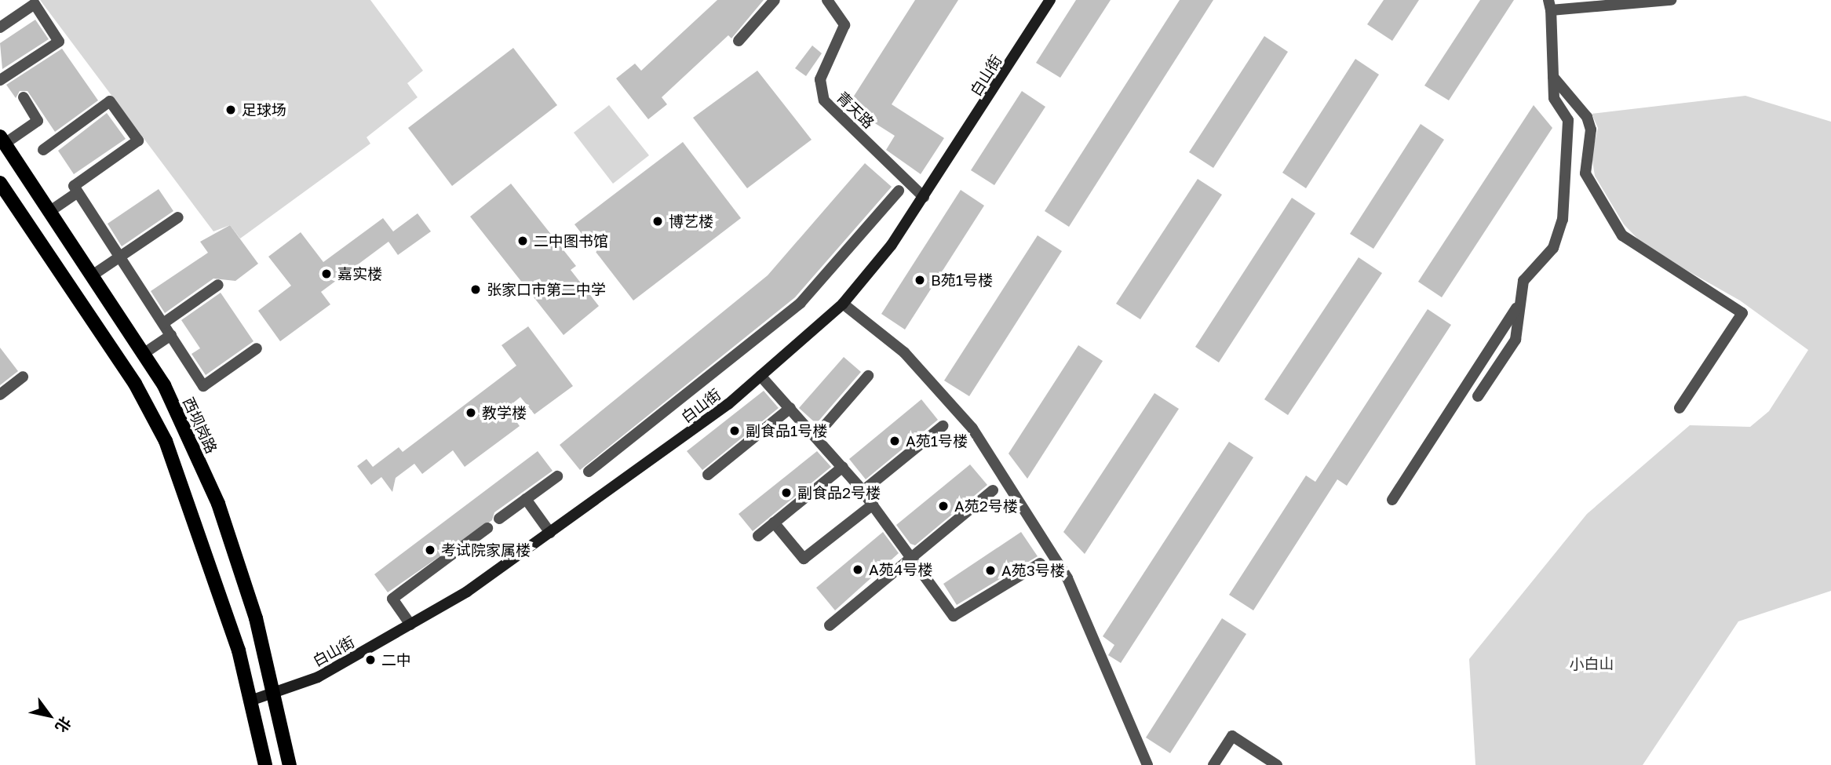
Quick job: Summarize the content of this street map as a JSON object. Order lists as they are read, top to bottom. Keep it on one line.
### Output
{"streets":{"main road":["白山街","西坝岗路"],"street":["青天路"]},"crossings":[["白山街","青天路"],["白山街","西坝岗路"]],"parks":["小白山"],"places":["足球场","博艺楼","二中图书馆","嘉实楼","B苑1号楼","张家口市第二中学","教学楼","副食品1号楼","A苑1号楼","副食品2号楼","A苑2号楼","考试院家属楼","A苑4号楼","A苑3号楼","二中"],"north":"bottom right"}
